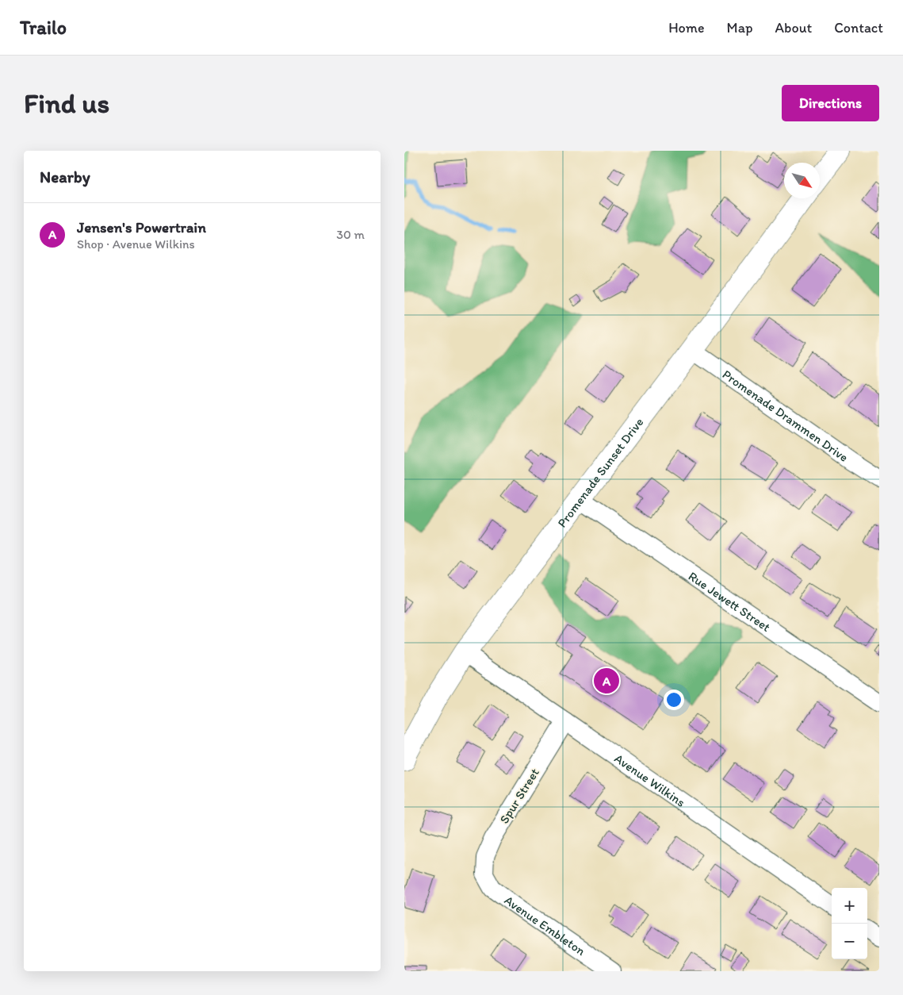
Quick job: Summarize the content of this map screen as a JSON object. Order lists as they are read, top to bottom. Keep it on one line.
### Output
{"streets":{"street":["Promenade Drammen Drive","Promenade Sunset Drive","Rue Jewett Street","Avenue Wilkins","Spur Street","Avenue Embleton"]},"crossings":[["Promenade Drammen Drive","Promenade Sunset Drive"],["Promenade Sunset Drive","Rue Jewett Street"],["Promenade Sunset Drive","Avenue Wilkins"],["Avenue Wilkins","Spur Street"],["Spur Street","Avenue Embleton"]],"north":"bottom right","page":{"header":"Trailo","nav":["Home","Map","About","Contact"],"buttons":"Directions","title":"Find us","heading":"Nearby","list":[{"mark":"A","name":"Jensen's Powertrain","note":"Shop · Avenue Wilkins","value":"30 m"}],"pins":"A","map_buttons":["+","−"]}}
